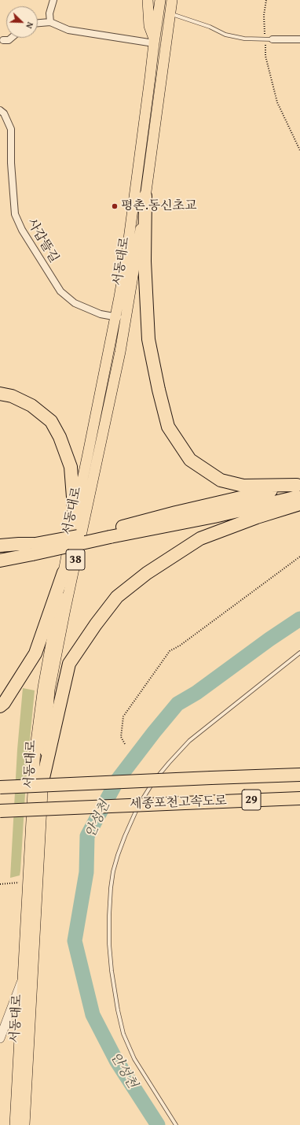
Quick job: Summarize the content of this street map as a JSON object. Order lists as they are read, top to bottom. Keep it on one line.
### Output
{"streets":{"highway":["29","세종포천고속도로"],"main road":["서동대로","38"],"street":["사갑뜰길"]},"crossings":[["사갑뜰길","서동대로"]],"water":["안성천"],"places":["평촌.동신초교"],"north":"bottom right"}
